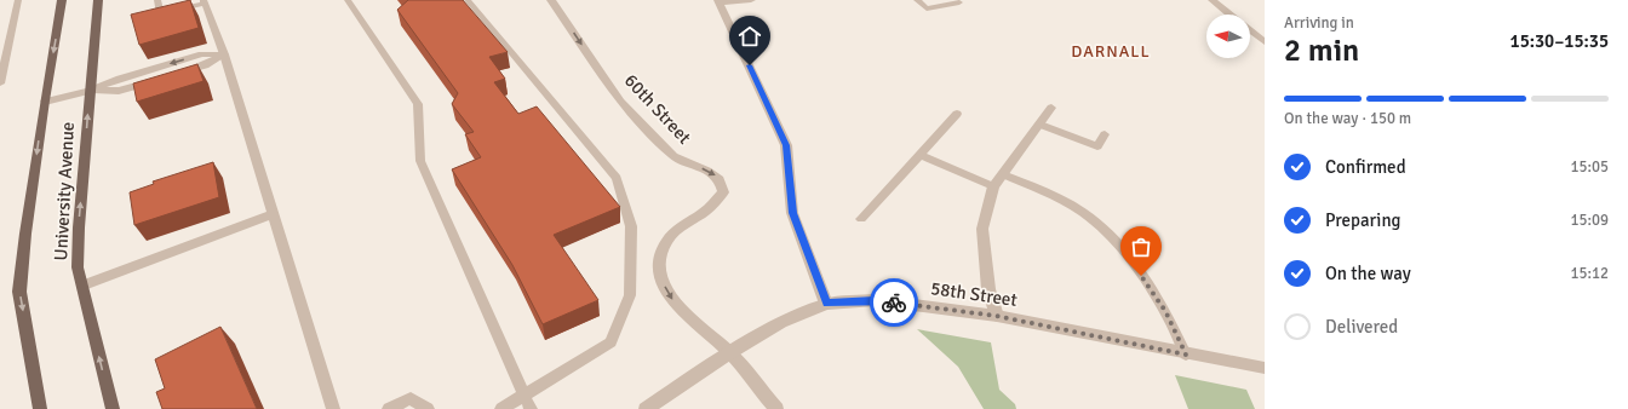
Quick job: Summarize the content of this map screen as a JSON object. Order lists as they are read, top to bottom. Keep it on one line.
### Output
{"streets":{"main road":["University Avenue"],"street":["60th Street","58th Street"]},"crossings":[["60th Street","58th Street"]],"districts":["DARNALL"],"north":"left","page":{"heading":["2 min","Arriving in","15:30–15:35"],"bar":"On the way · 150 m","list":[["Confirmed","15:05"],["Preparing","15:09"],["On the way","15:12"],"Delivered"]}}
